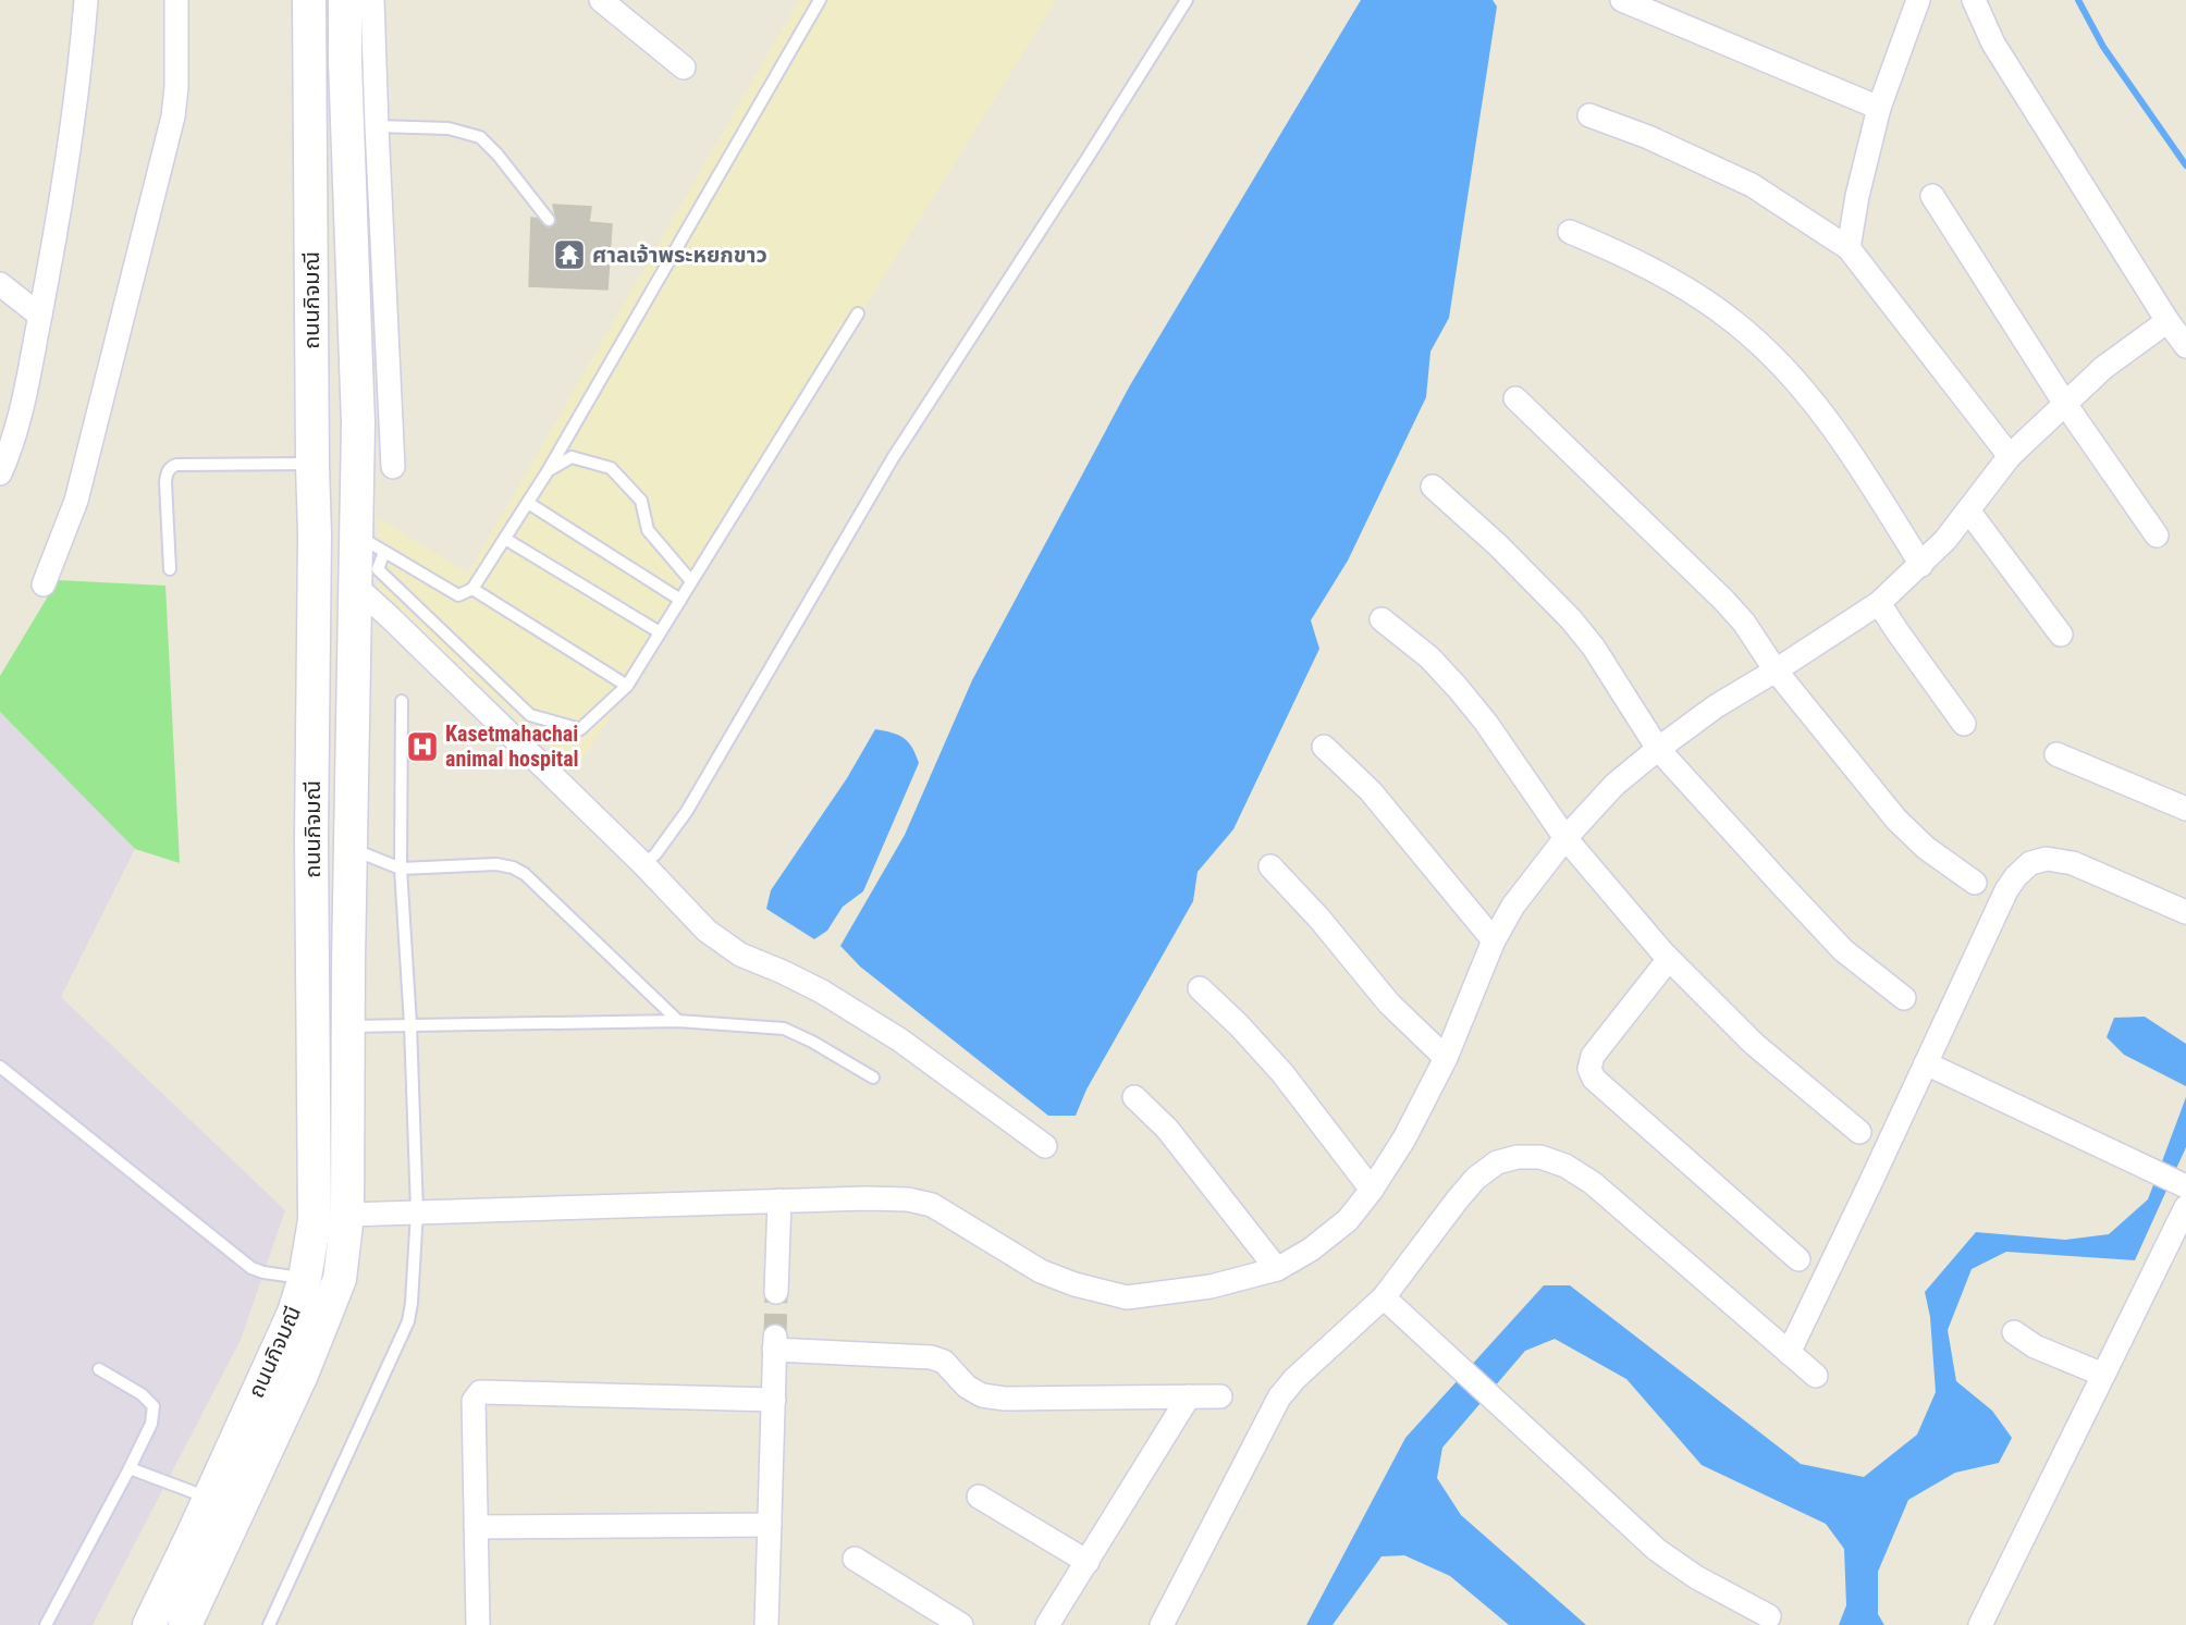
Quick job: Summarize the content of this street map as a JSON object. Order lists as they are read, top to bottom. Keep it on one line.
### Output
{"streets":{"main road":["ถนนกิจมณี"]},"places":{"temple":["ศาลเจ้าพระหยกขาว"],"hospital":["Kasetmahachai animal hospital"]}}
